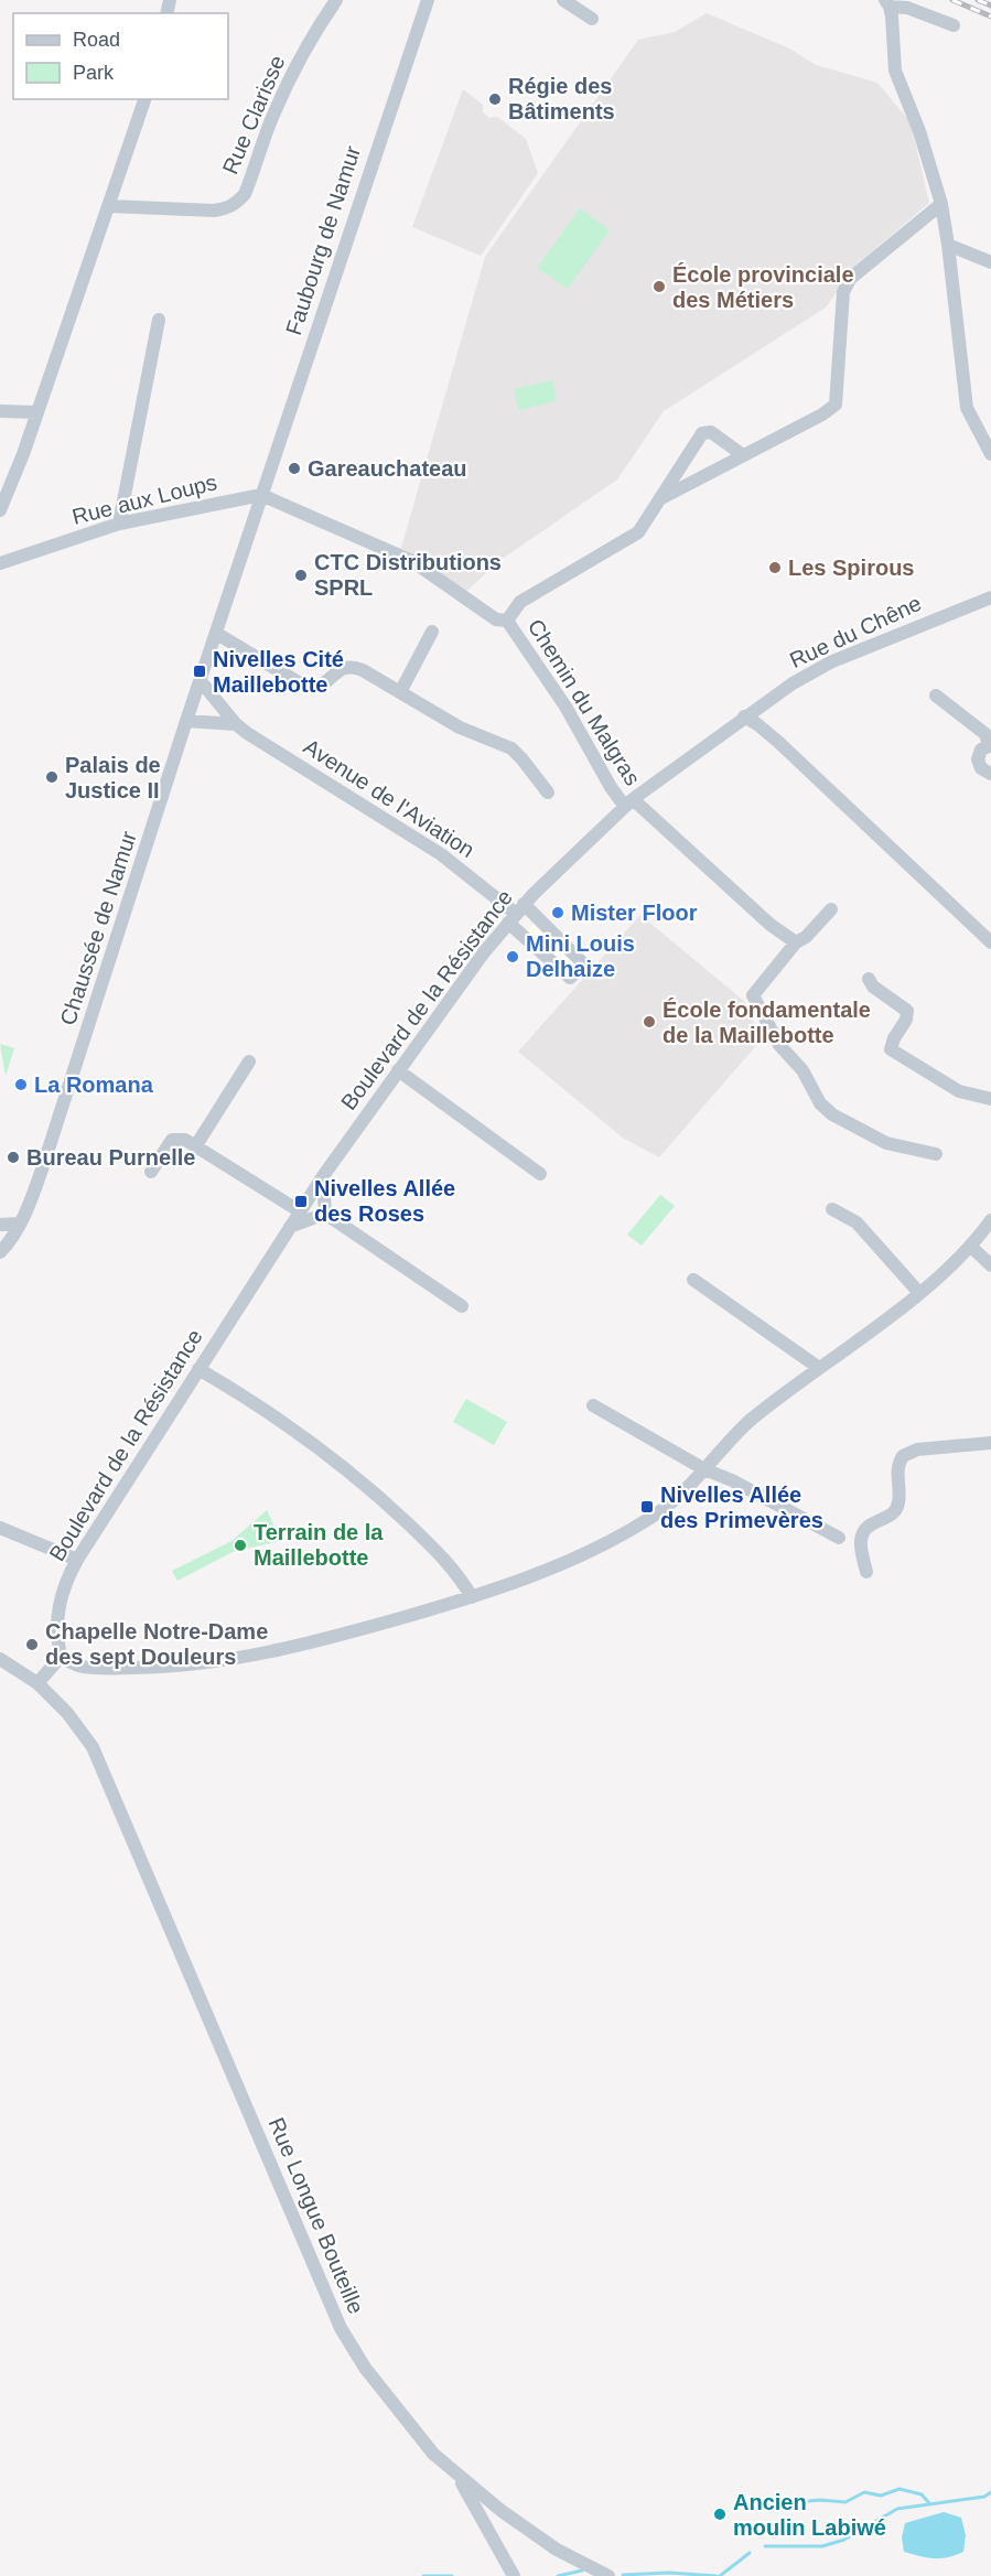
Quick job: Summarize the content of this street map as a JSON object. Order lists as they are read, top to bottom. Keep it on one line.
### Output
{"streets":{"street":["Rue Clarisse","Faubourg de Namur","Rue aux Loups","Rue du Chêne","Chemin du Malgras","Avenue de l'Aviation","Chaussée de Namur","Boulevard de la Résistance","Rue Longue Bouteille"]},"crossings":[["Faubourg de Namur","Rue aux Loups"],["Faubourg de Namur","Chemin du Malgras"],["Faubourg de Namur","Chaussée de Namur"],["Rue aux Loups","Chemin du Malgras"],["Rue aux Loups","Chaussée de Namur"],["Rue du Chêne","Boulevard de la Résistance"],["Chemin du Malgras","Chaussée de Namur"],["Chemin du Malgras","Boulevard de la Résistance"],["Avenue de l'Aviation","Chaussée de Namur"],["Avenue de l'Aviation","Boulevard de la Résistance"]],"places":{"other":["Régie des Bâtiments","École provinciale des Métiers","Gareauchateau","Les Spirous","CTC Distributions SPRL","Palais de Justice II","Mister Floor","Mini Louis Delhaize","École fondamentale de la Maillebotte","La Romana","Bureau Purnelle","Terrain de la Maillebotte","Chapelle Notre-Dame des sept Douleurs","Ancien moulin Labiwé"],"transit":["Nivelles Cité Maillebotte","Nivelles Allée des Roses","Nivelles Allée des Primevères"]},"legend":["Road","Park"]}
